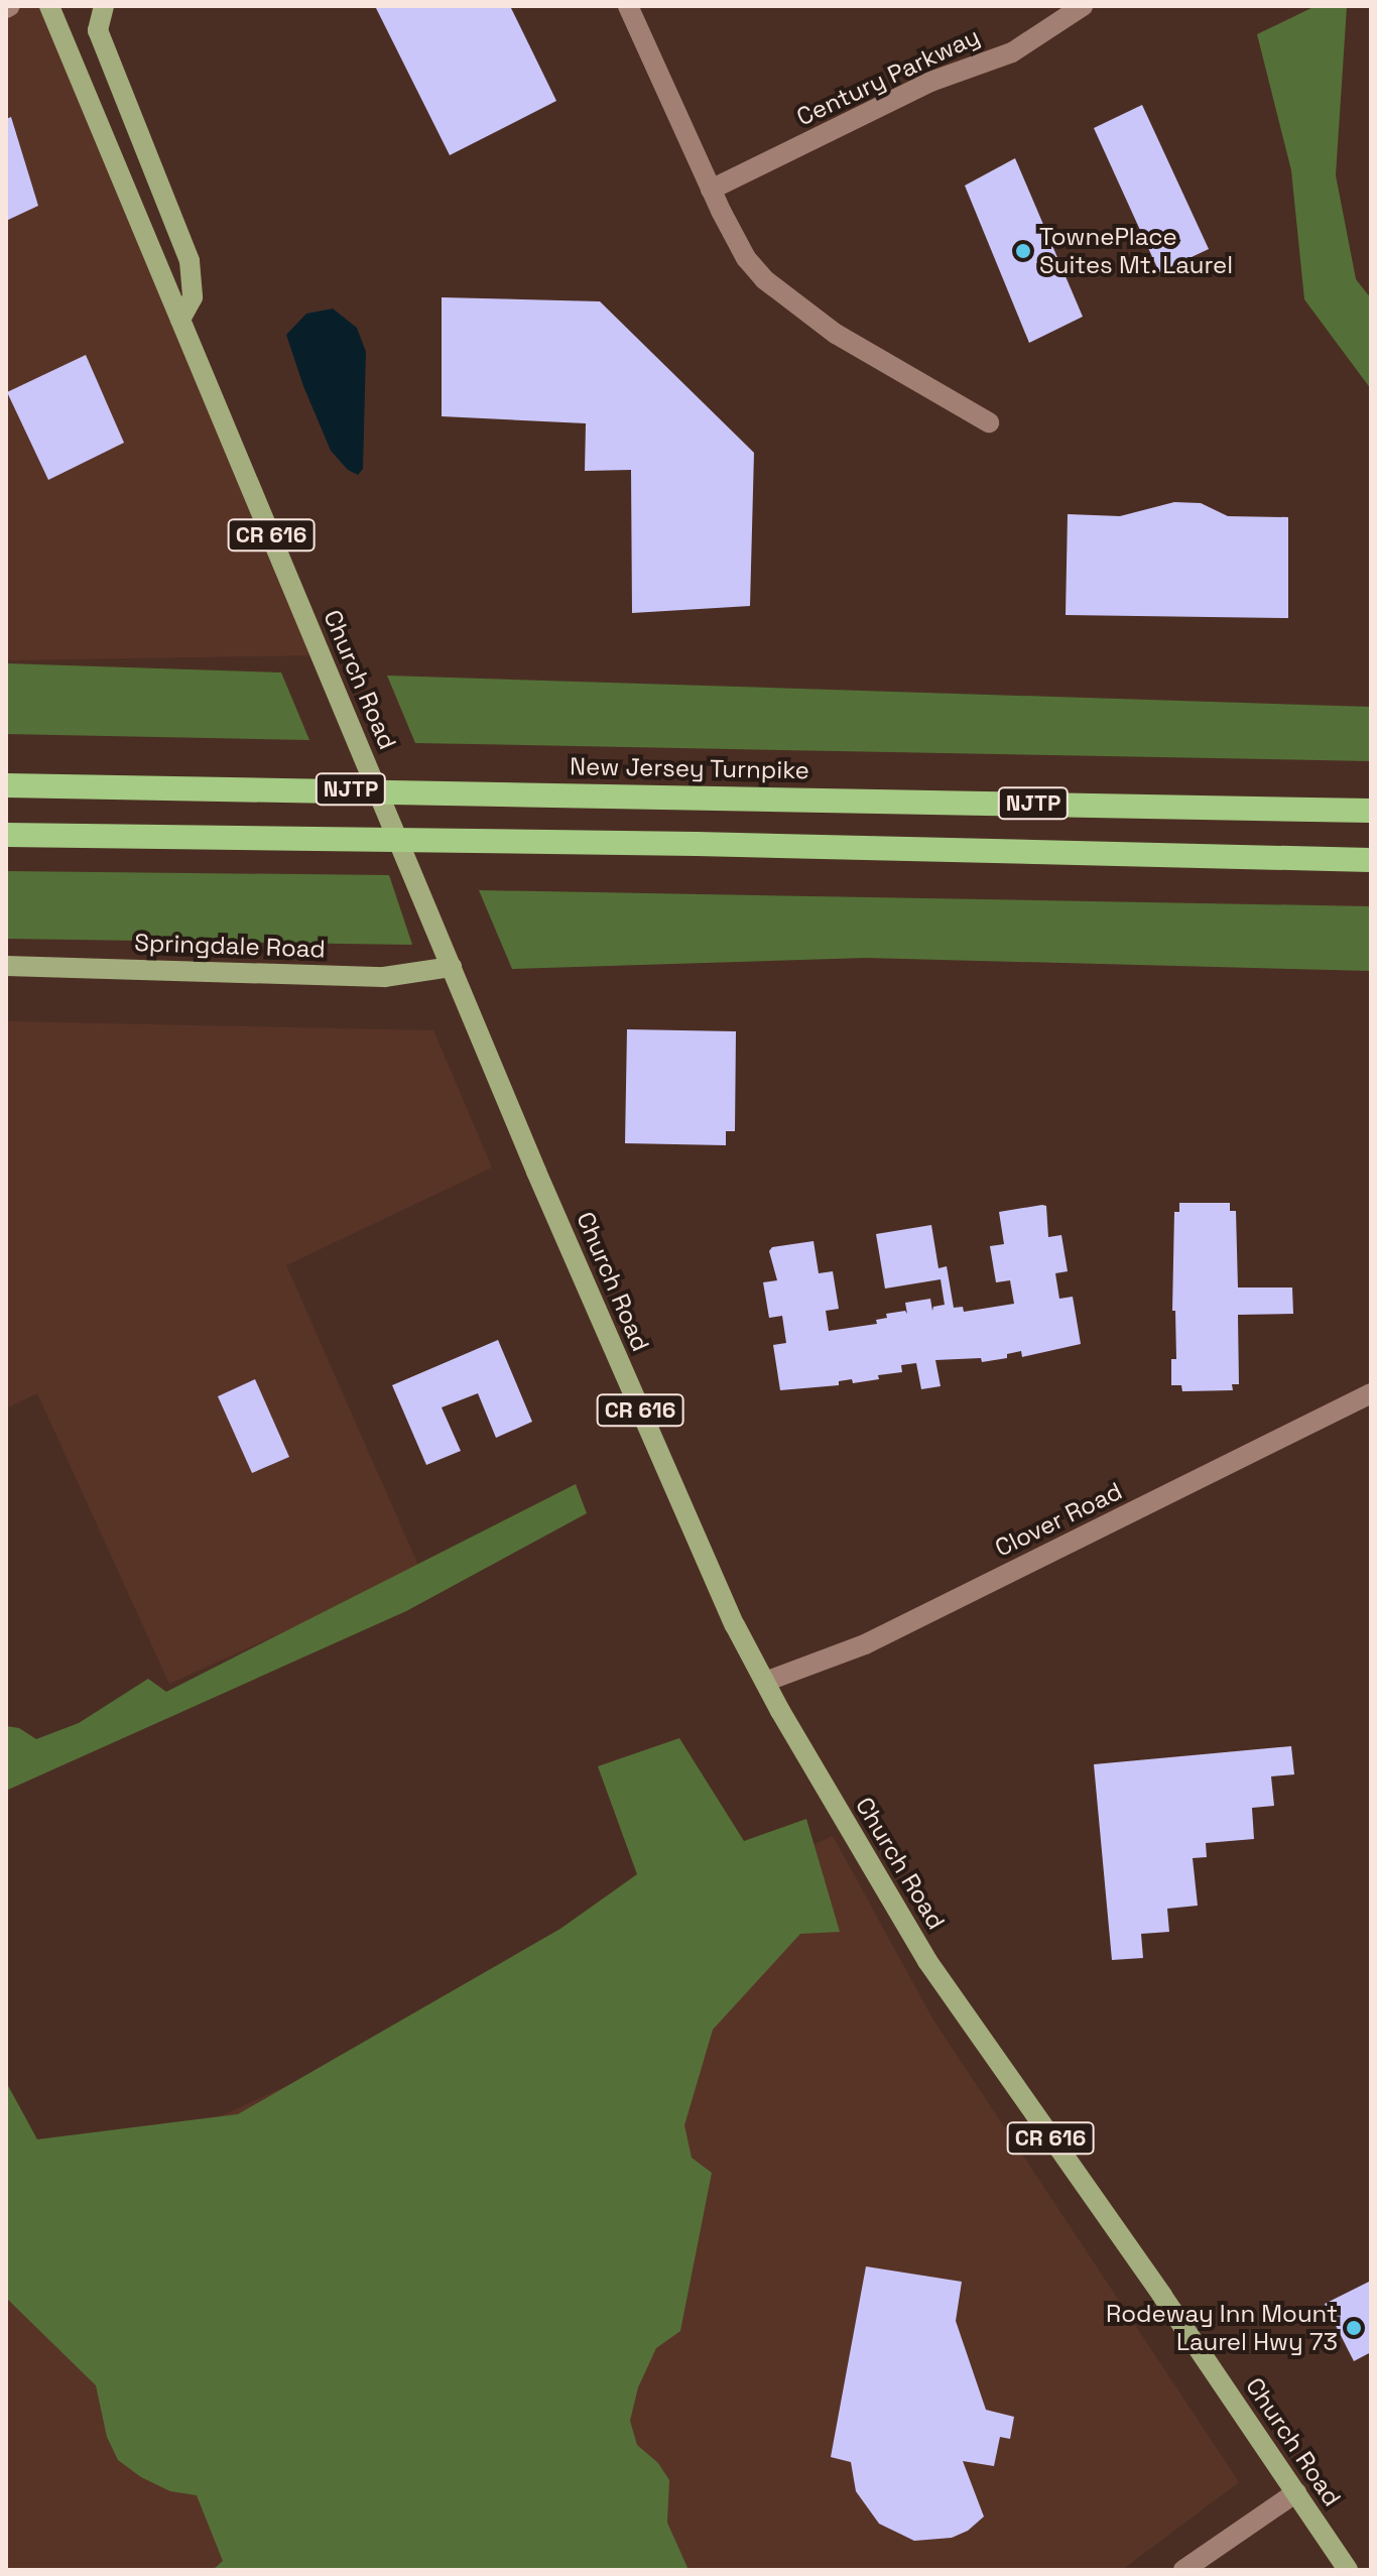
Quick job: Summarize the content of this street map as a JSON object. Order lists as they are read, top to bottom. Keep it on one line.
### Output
{"streets":{"highway":["New Jersey Turnpike","NJTP"],"main road":["CR 616","Church Road","Springdale Road"],"street":["Century Parkway","Clover Road"]},"crossings":[["Church Road","Springdale Road"],["Church Road","Clover Road"]],"places":["TownePlace Suites Mt. Laurel","Rodeway Inn Mount Laurel Hwy 73"]}
